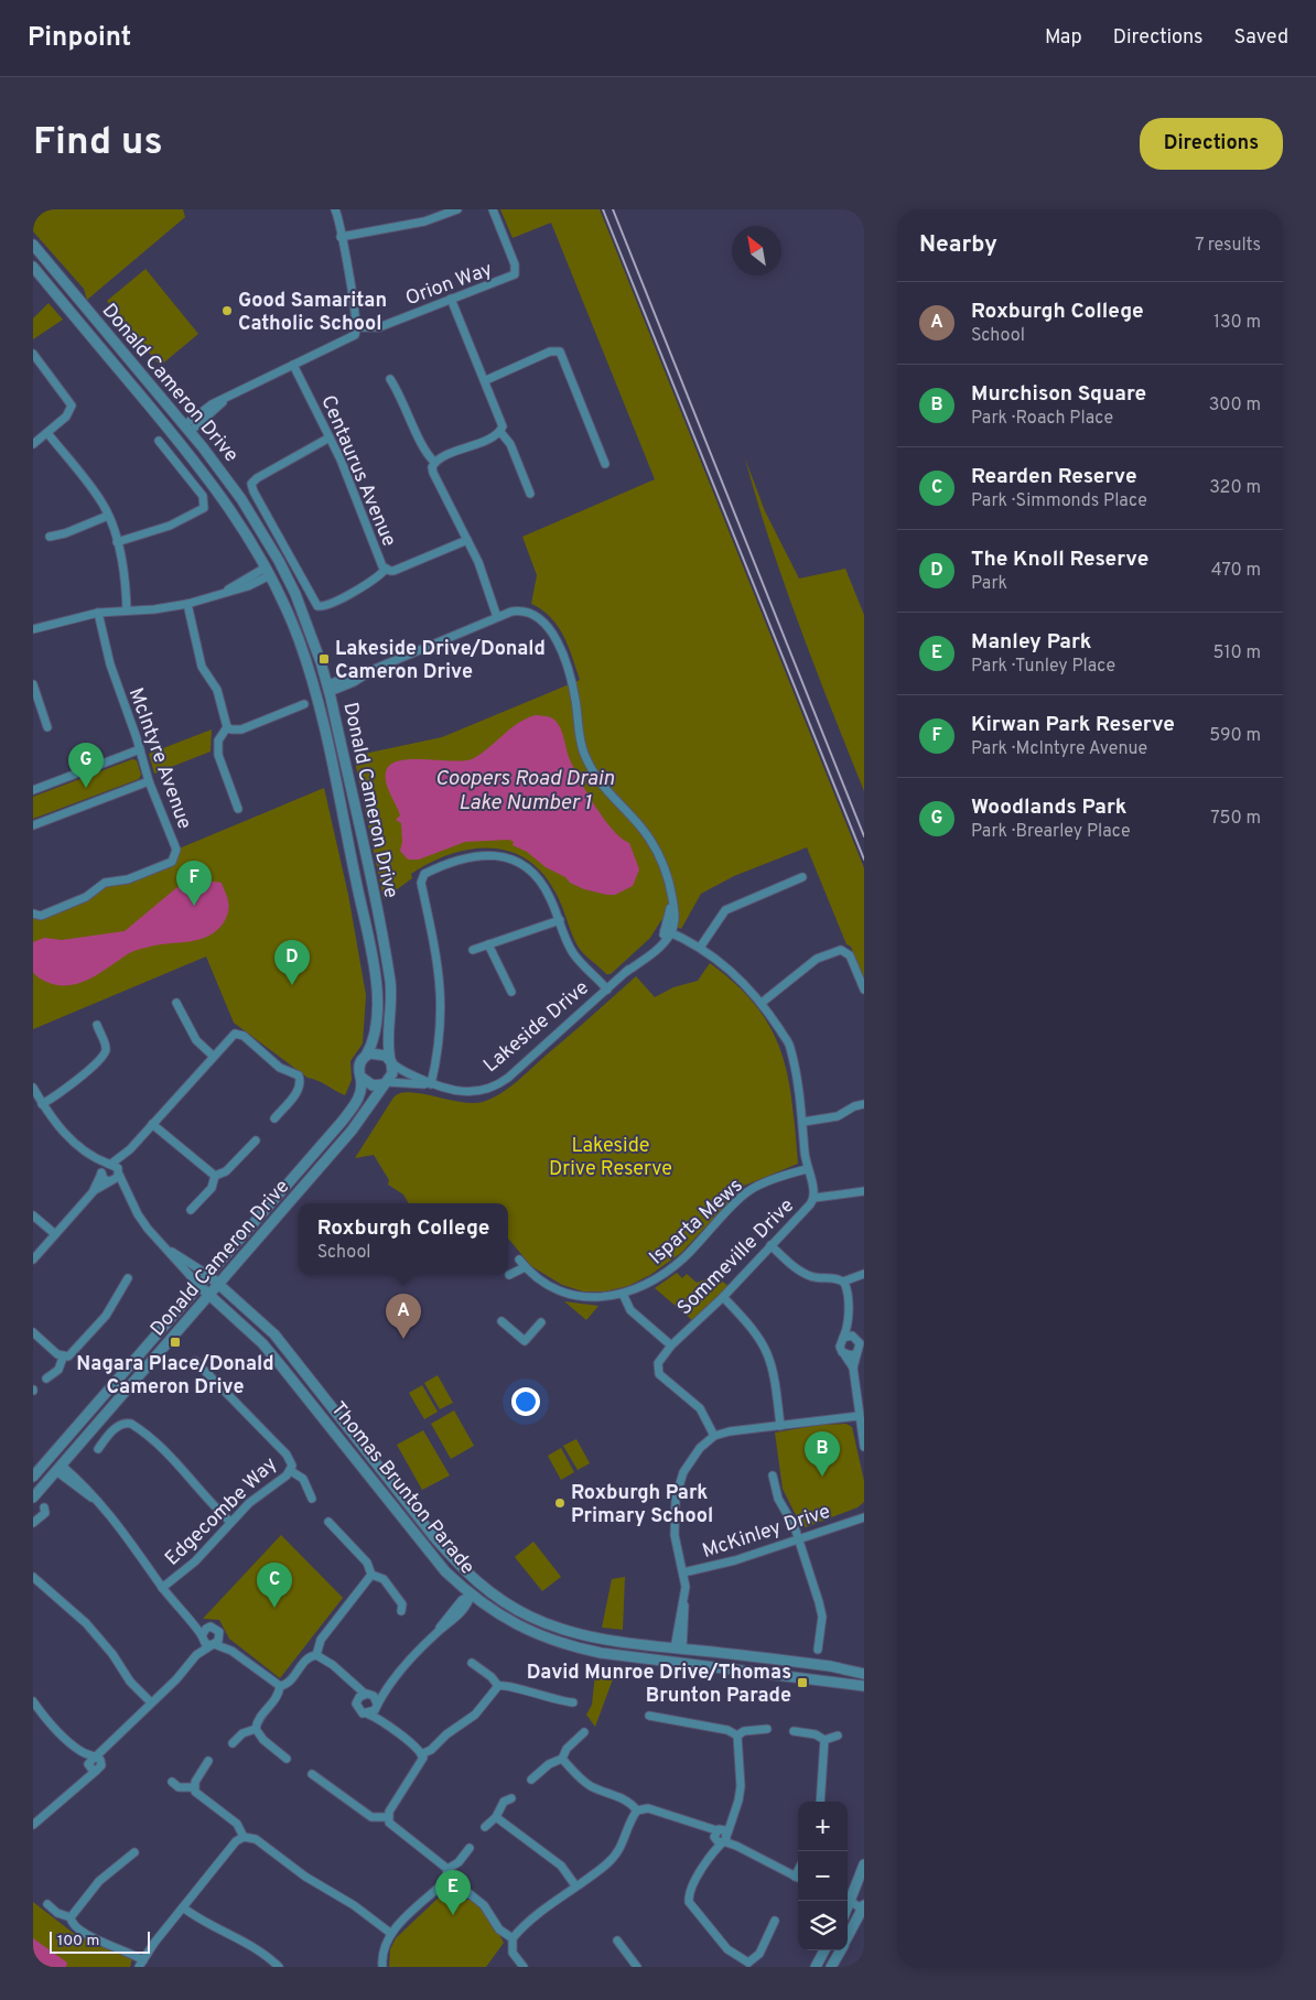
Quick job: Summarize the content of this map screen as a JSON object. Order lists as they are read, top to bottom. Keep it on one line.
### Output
{"streets":{"street":["Orion Way","Donald Cameron Drive","Centaurus Avenue","McIntyre Avenue","Lakeside Drive","Isparta Mews","Sommeville Drive","Thomas Brunton Parade","Edgecombe Way","McKinley Drive"]},"crossings":[["Donald Cameron Drive","Lakeside Drive"],["Donald Cameron Drive","Thomas Brunton Parade"],["Lakeside Drive","Sommeville Drive"],["Isparta Mews","Sommeville Drive"]],"water":["Coopers Road Drain Lake Number 1"],"parks":["Lakeside Drive Reserve"],"places":{"other":["Good Samaritan Catholic School","Roxburgh Park Primary School"],"transit":["Lakeside Drive/Donald Cameron Drive","Nagara Place/Donald Cameron Drive","David Munroe Drive/Thomas Brunton Parade"]},"scale_bar":"100 m","north":"top left","page":{"header":"Pinpoint","nav":["Map","Directions","Saved"],"buttons":"Directions","title":"Find us","heading":["Nearby","7 results"],"list":[{"mark":"A","name":"Roxburgh College","note":"School","value":"130 m"},{"mark":"B","name":"Murchison Square","note":"Park · Roach Place","value":"300 m"},{"mark":"C","name":"Rearden Reserve","note":"Park · Simmonds Place","value":"320 m"},{"mark":"D","name":"The Knoll Reserve","note":"Park","value":"470 m"},{"mark":"E","name":"Manley Park","note":"Park · Tunley Place","value":"510 m"},{"mark":"F","name":"Kirwan Park Reserve","note":"Park · McIntyre Avenue","value":"590 m"},{"mark":"G","name":"Woodlands Park","note":"Park · Brearley Place","value":"750 m"}],"pins":["G","F","D","A","B","C","E"],"popup":["Roxburgh College","School"],"map_buttons":["+","−"],"scale":"100 m"}}
